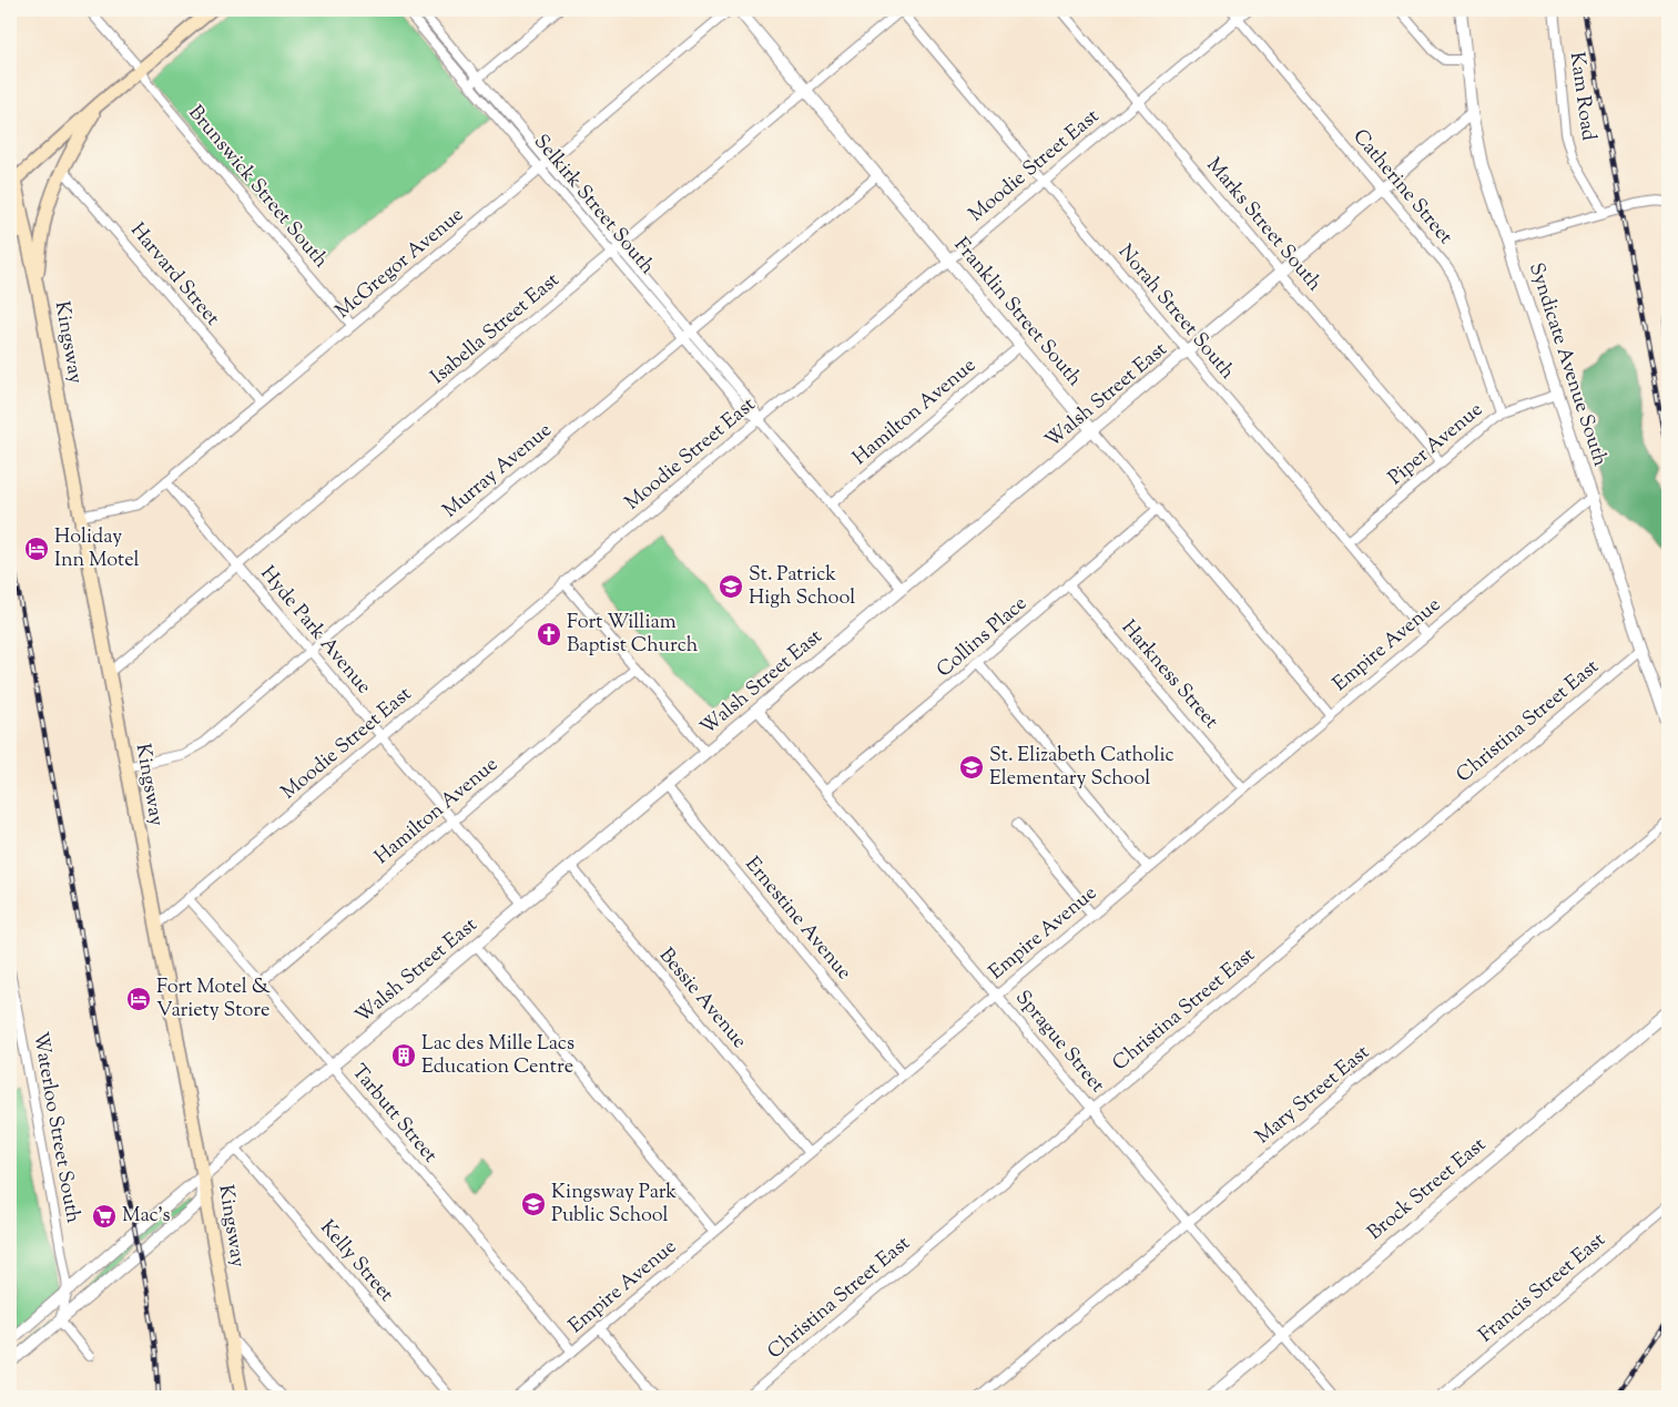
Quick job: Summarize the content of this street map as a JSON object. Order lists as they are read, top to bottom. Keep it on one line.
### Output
{"streets":{"main road":["Kingsway"],"street":["Kam Road","Moodie Street East","Brunswick Street South","Catherine Street","Selkirk Street South","Marks Street South","McGregor Avenue","Harvard Street","Franklin Street South","Norah Street South","Isabella Street East","Syndicate Avenue South","Walsh Street East","Hamilton Avenue","Piper Avenue","Murray Avenue","Hyde Park Avenue","Collins Place","Empire Avenue","Harkness Street","Christina Street East","Ernestine Avenue","Bessie Avenue","Sprague Street","Mary Street East","Tarbutt Street","Waterloo Street South","Brock Street East","Kelly Street","Francis Street East"]},"crossings":[["Moodie Street East","Catherine Street"],["Moodie Street East","Selkirk Street South"],["Moodie Street East","Marks Street South"],["Moodie Street East","Franklin Street South"],["Moodie Street East","Norah Street South"],["Moodie Street East","Kingsway"],["Moodie Street East","Hyde Park Avenue"],["Moodie Street East","Tarbutt Street"],["Brunswick Street South","McGregor Avenue"],["Catherine Street","Walsh Street East"],["Catherine Street","Piper Avenue"],["Selkirk Street South","McGregor Avenue"],["Selkirk Street South","Isabella Street East"],["Selkirk Street South","Walsh Street East"],["Selkirk Street South","Hamilton Avenue"],["Selkirk Street South","Murray Avenue"],["Marks Street South","Walsh Street East"],["Marks Street South","Piper Avenue"],["McGregor Avenue","Harvard Street"],["McGregor Avenue","Kingsway"],["McGregor Avenue","Hyde Park Avenue"],["Franklin Street South","Isabella Street East"],["Franklin Street South","Walsh Street East"],["Franklin Street South","Hamilton Avenue"],["Franklin Street South","Murray Avenue"],["Franklin Street South","Collins Place"],["Franklin Street South","Empire Avenue"],["Norah Street South","Isabella Street East"],["Norah Street South","Walsh Street East"],["Norah Street South","Piper Avenue"],["Norah Street South","Empire Avenue"],["Isabella Street East","Kingsway"],["Isabella Street East","Hyde Park Avenue"],["Kingsway","Walsh Street East"],["Kingsway","Murray Avenue"],["Syndicate Avenue South","Walsh Street East"],["Syndicate Avenue South","Piper Avenue"],["Syndicate Avenue South","Empire Avenue"],["Syndicate Avenue South","Christina Street East"],["Walsh Street East","Hyde Park Avenue"],["Walsh Street East","Ernestine Avenue"],["Walsh Street East","Bessie Avenue"],["Walsh Street East","Sprague Street"],["Walsh Street East","Tarbutt Street"],["Walsh Street East","Waterloo Street South"],["Walsh Street East","Kelly Street"],["Hamilton Avenue","Hyde Park Avenue"],["Hamilton Avenue","Tarbutt Street"],["Murray Avenue","Hyde Park Avenue"],["Collins Place","Harkness Street"],["Collins Place","Sprague Street"],["Empire Avenue","Harkness Street"],["Empire Avenue","Ernestine Avenue"],["Empire Avenue","Bessie Avenue"],["Empire Avenue","Sprague Street"],["Empire Avenue","Tarbutt Street"],["Christina Street East","Sprague Street"],["Sprague Street","Mary Street East"],["Sprague Street","Brock Street East"]],"places":{"hotel":["Holiday Inn Motel","Fort Motel & Variety Store"],"school or university":["St. Patrick High School","St. Elizabeth Catholic Elementary School","Kingsway Park Public School"],"church":["Fort William Baptist Church"],"building":["Lac des Mille Lacs Education Centre"],"supermarket":["Mac's"]}}
